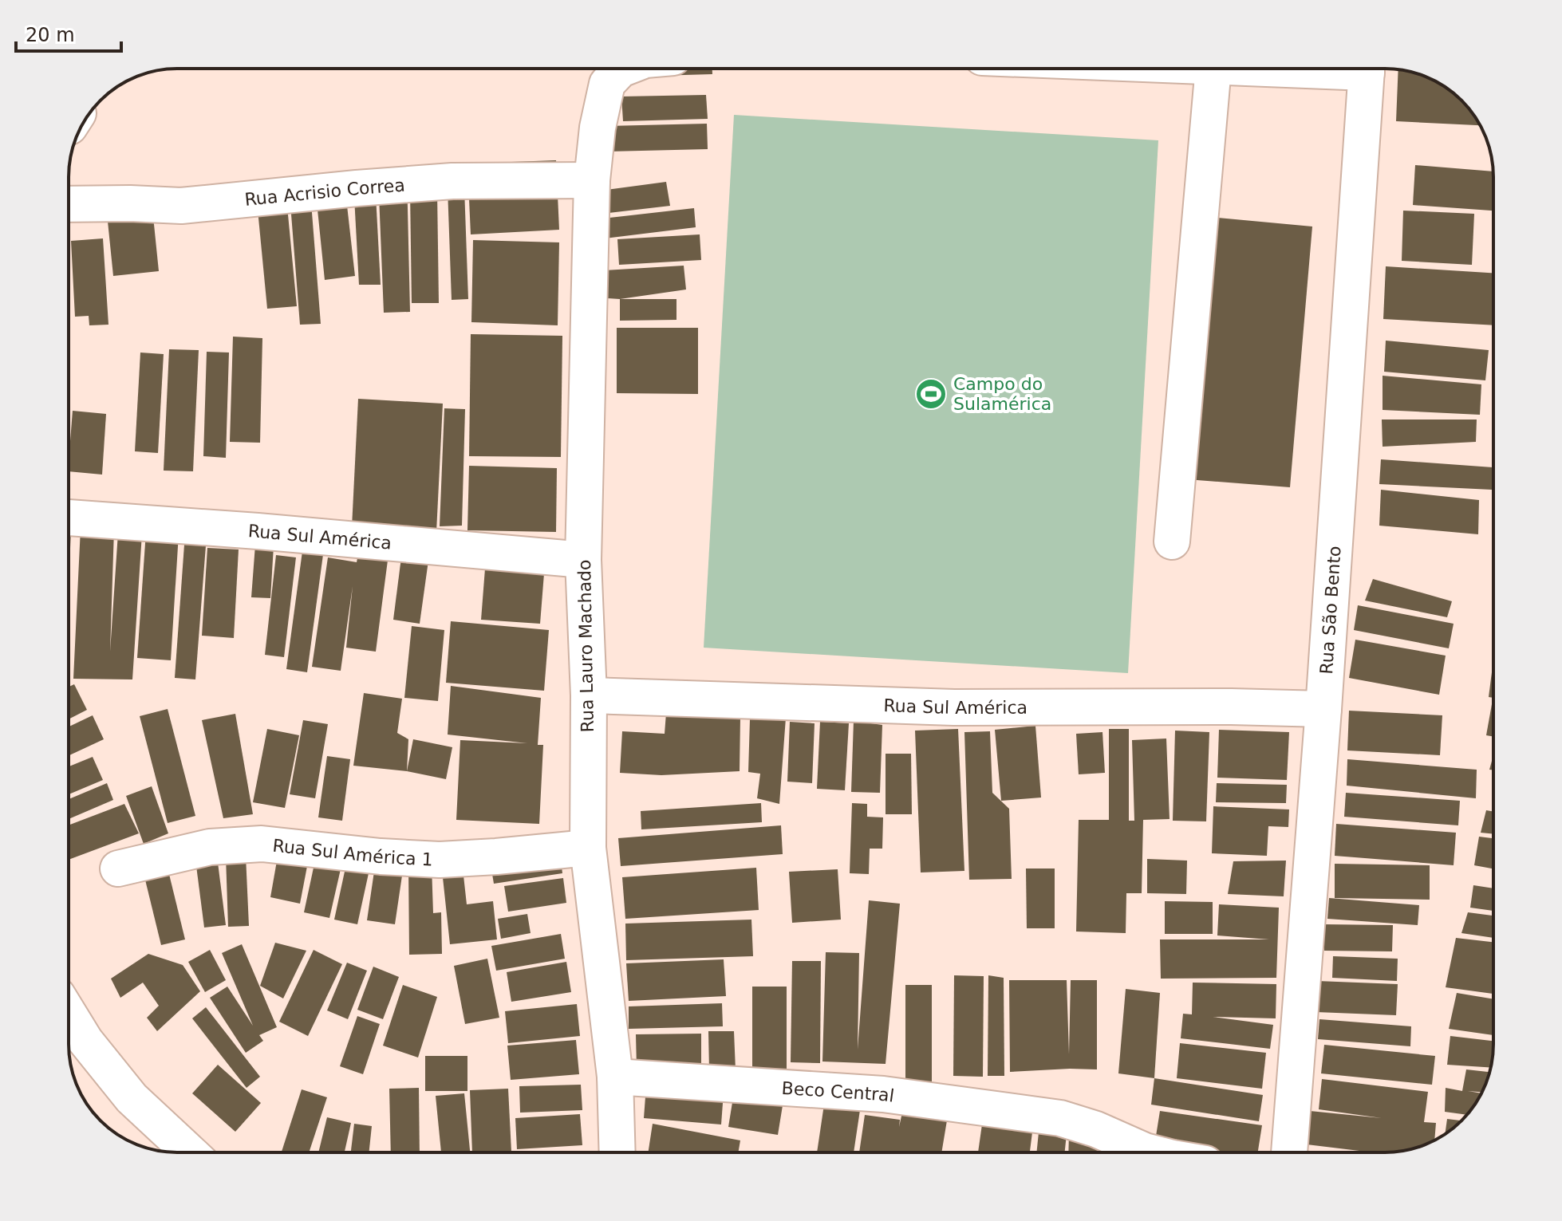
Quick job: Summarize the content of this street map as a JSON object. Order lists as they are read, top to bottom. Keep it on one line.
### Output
{"streets":{"street":["Rua Acrisio Correa","Rua Sul América","Rua São Bento","Rua Lauro Machado","Rua Sul América 1","Beco Central"]},"crossings":[["Rua Acrisio Correa","Rua Lauro Machado"],["Rua Sul América","Rua São Bento"],["Rua Sul América","Rua Lauro Machado"],["Rua Lauro Machado","Rua Sul América 1"],["Rua Lauro Machado","Beco Central"]],"places":{"sports":["Campo do Sulamérica"]},"scale_bar":"20 m"}
